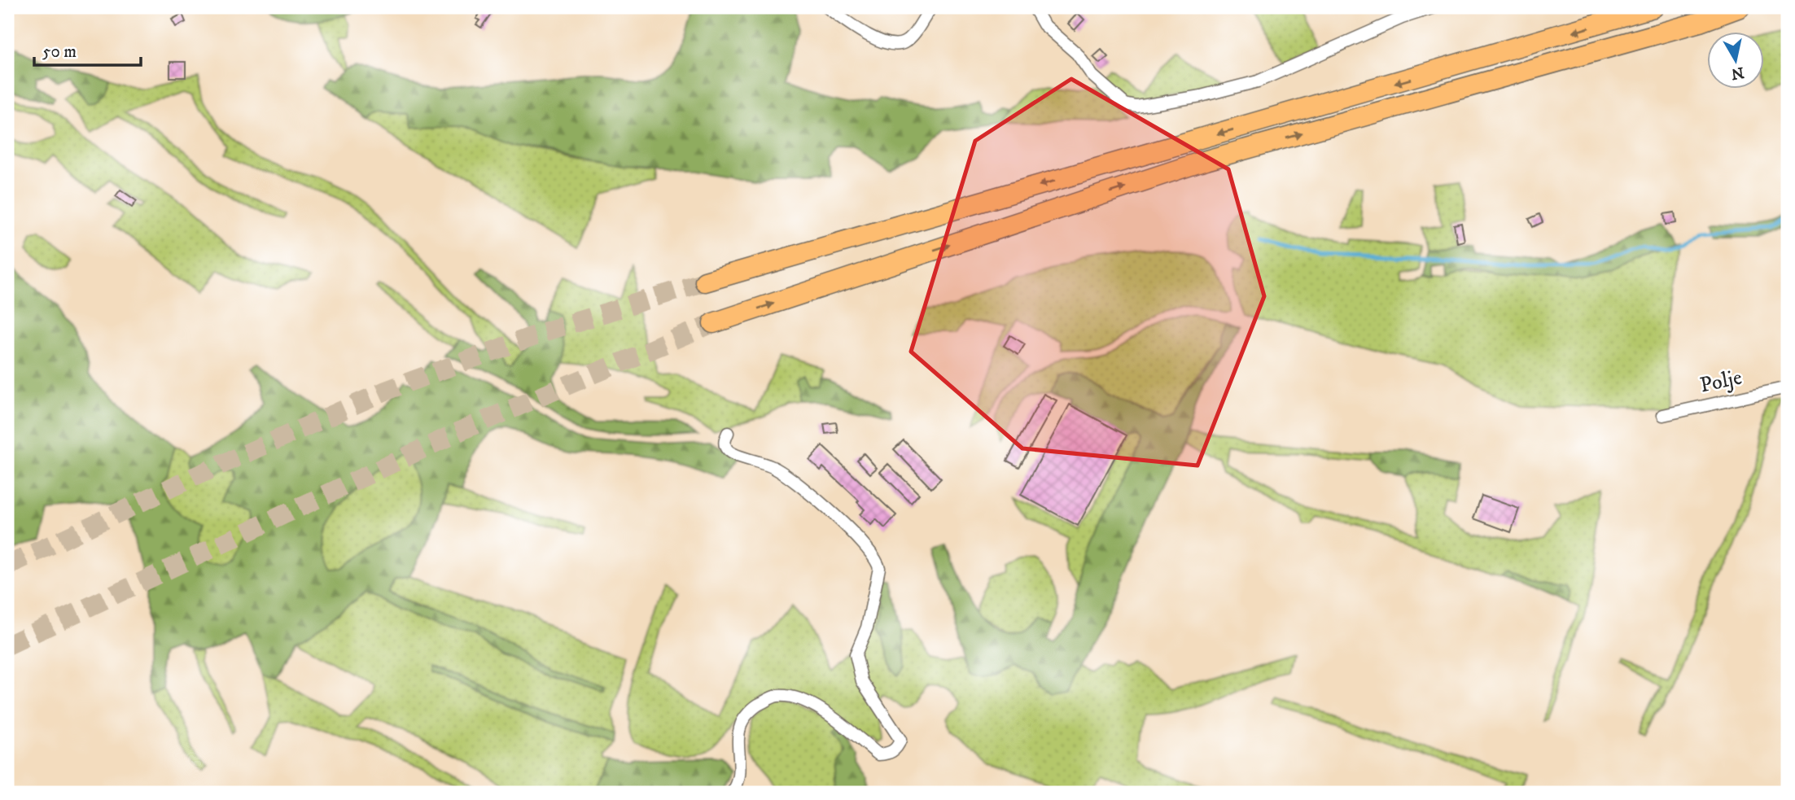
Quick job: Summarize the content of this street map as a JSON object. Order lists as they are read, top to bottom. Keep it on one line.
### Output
{"streets":{"street":["Polje"]},"scale_bar":"50 m","north":"bottom"}
